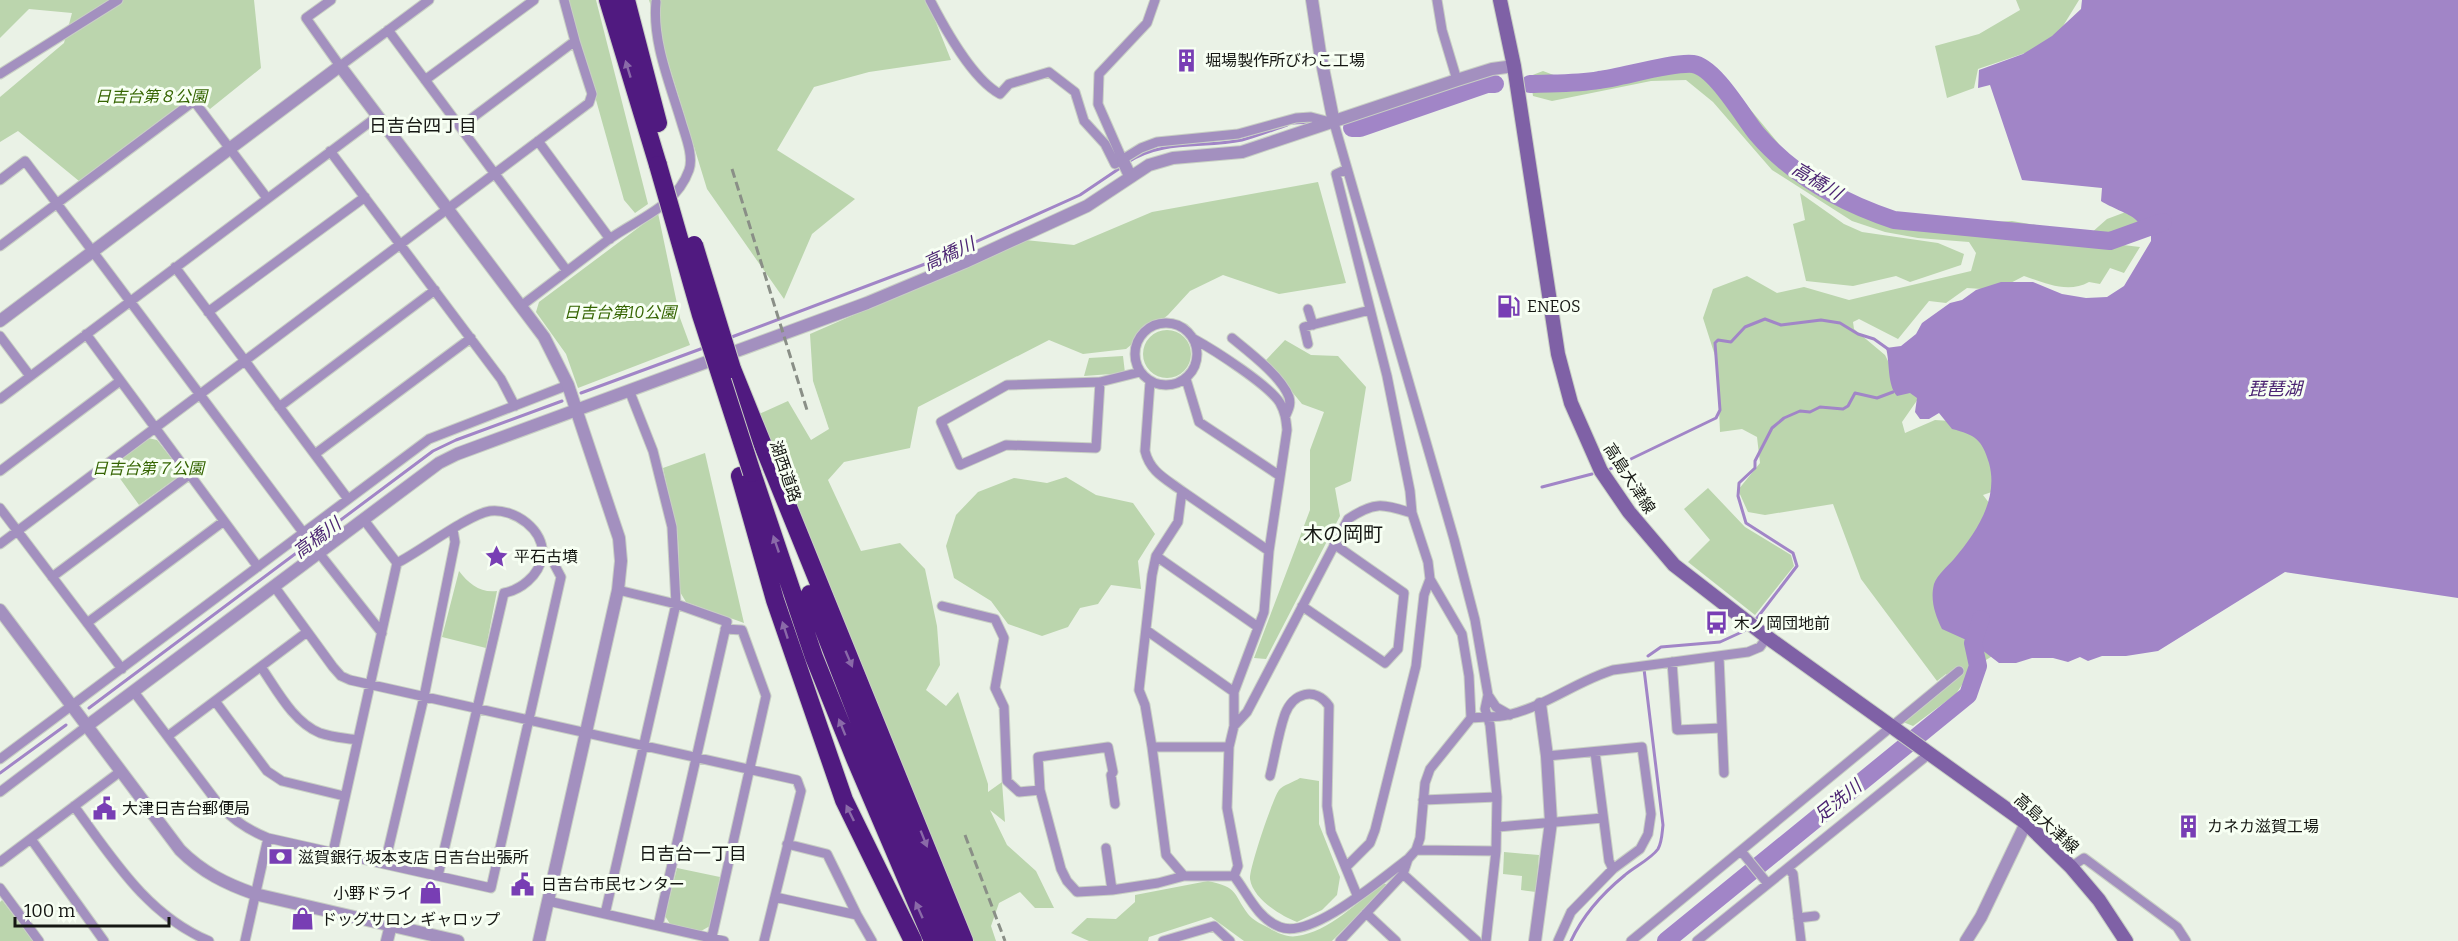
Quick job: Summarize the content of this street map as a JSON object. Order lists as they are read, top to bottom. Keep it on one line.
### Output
{"streets":{"highway":["湖西道路"],"main road":["高島大津線"]},"districts":["日吉台四丁目","木の岡町","日吉台一丁目"],"water":["高橋川","琵琶湖","足洗川"],"parks":["日吉台第８公園","日吉台第10公園","日吉台第７公園"],"places":{"building":["堀場製作所びわこ工場","カネカ滋賀工場"],"fuel station":["ENEOS"],"place":["平石古墳"],"bus stop":["木ノ岡団地前"],"public building":["大津日吉台郵便局","日吉台市民センター"],"bank":["滋賀銀行 坂本支店 日吉台出張所"],"shop":["小野ドライ","ドッグサロン ギャロップ"]},"scale_bar":"100 m"}
